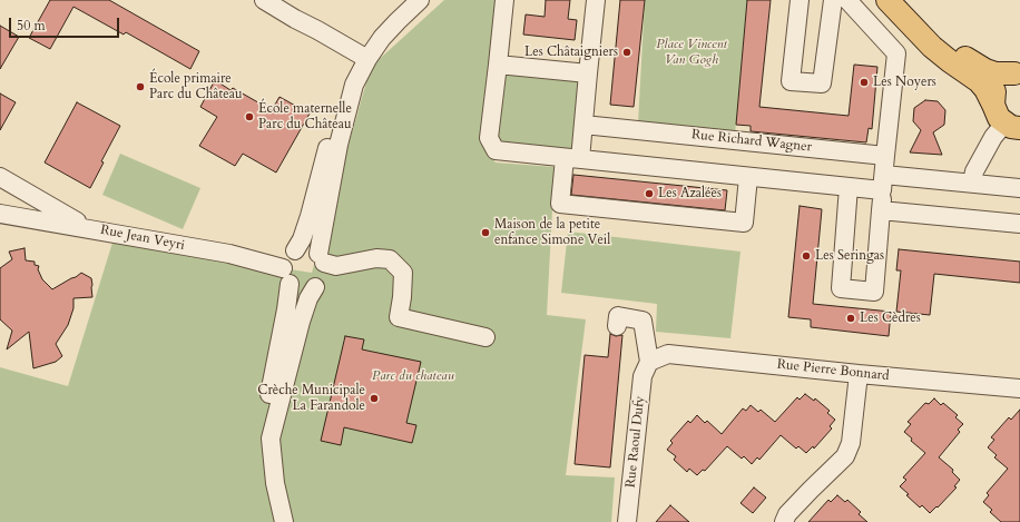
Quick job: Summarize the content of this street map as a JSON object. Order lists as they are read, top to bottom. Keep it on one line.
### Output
{"streets":{"street":["Rue Richard Wagner","Rue Jean Veyri","Rue Pierre Bonnard","Rue Raoul Dufy"]},"crossings":[["Rue Pierre Bonnard","Rue Raoul Dufy"]],"parks":["Place Vincent Van Gogh","Parc du chateau"],"places":["Les Châtaigniers","Les Noyers","École primaire Parc du Château","École maternelle Parc du Château","Les Azalées","Maison de la petite enfance Simone Veil","Les Seringas","Les Cèdres","Crèche Municipale La Farandole"],"scale_bar":"50 m"}
